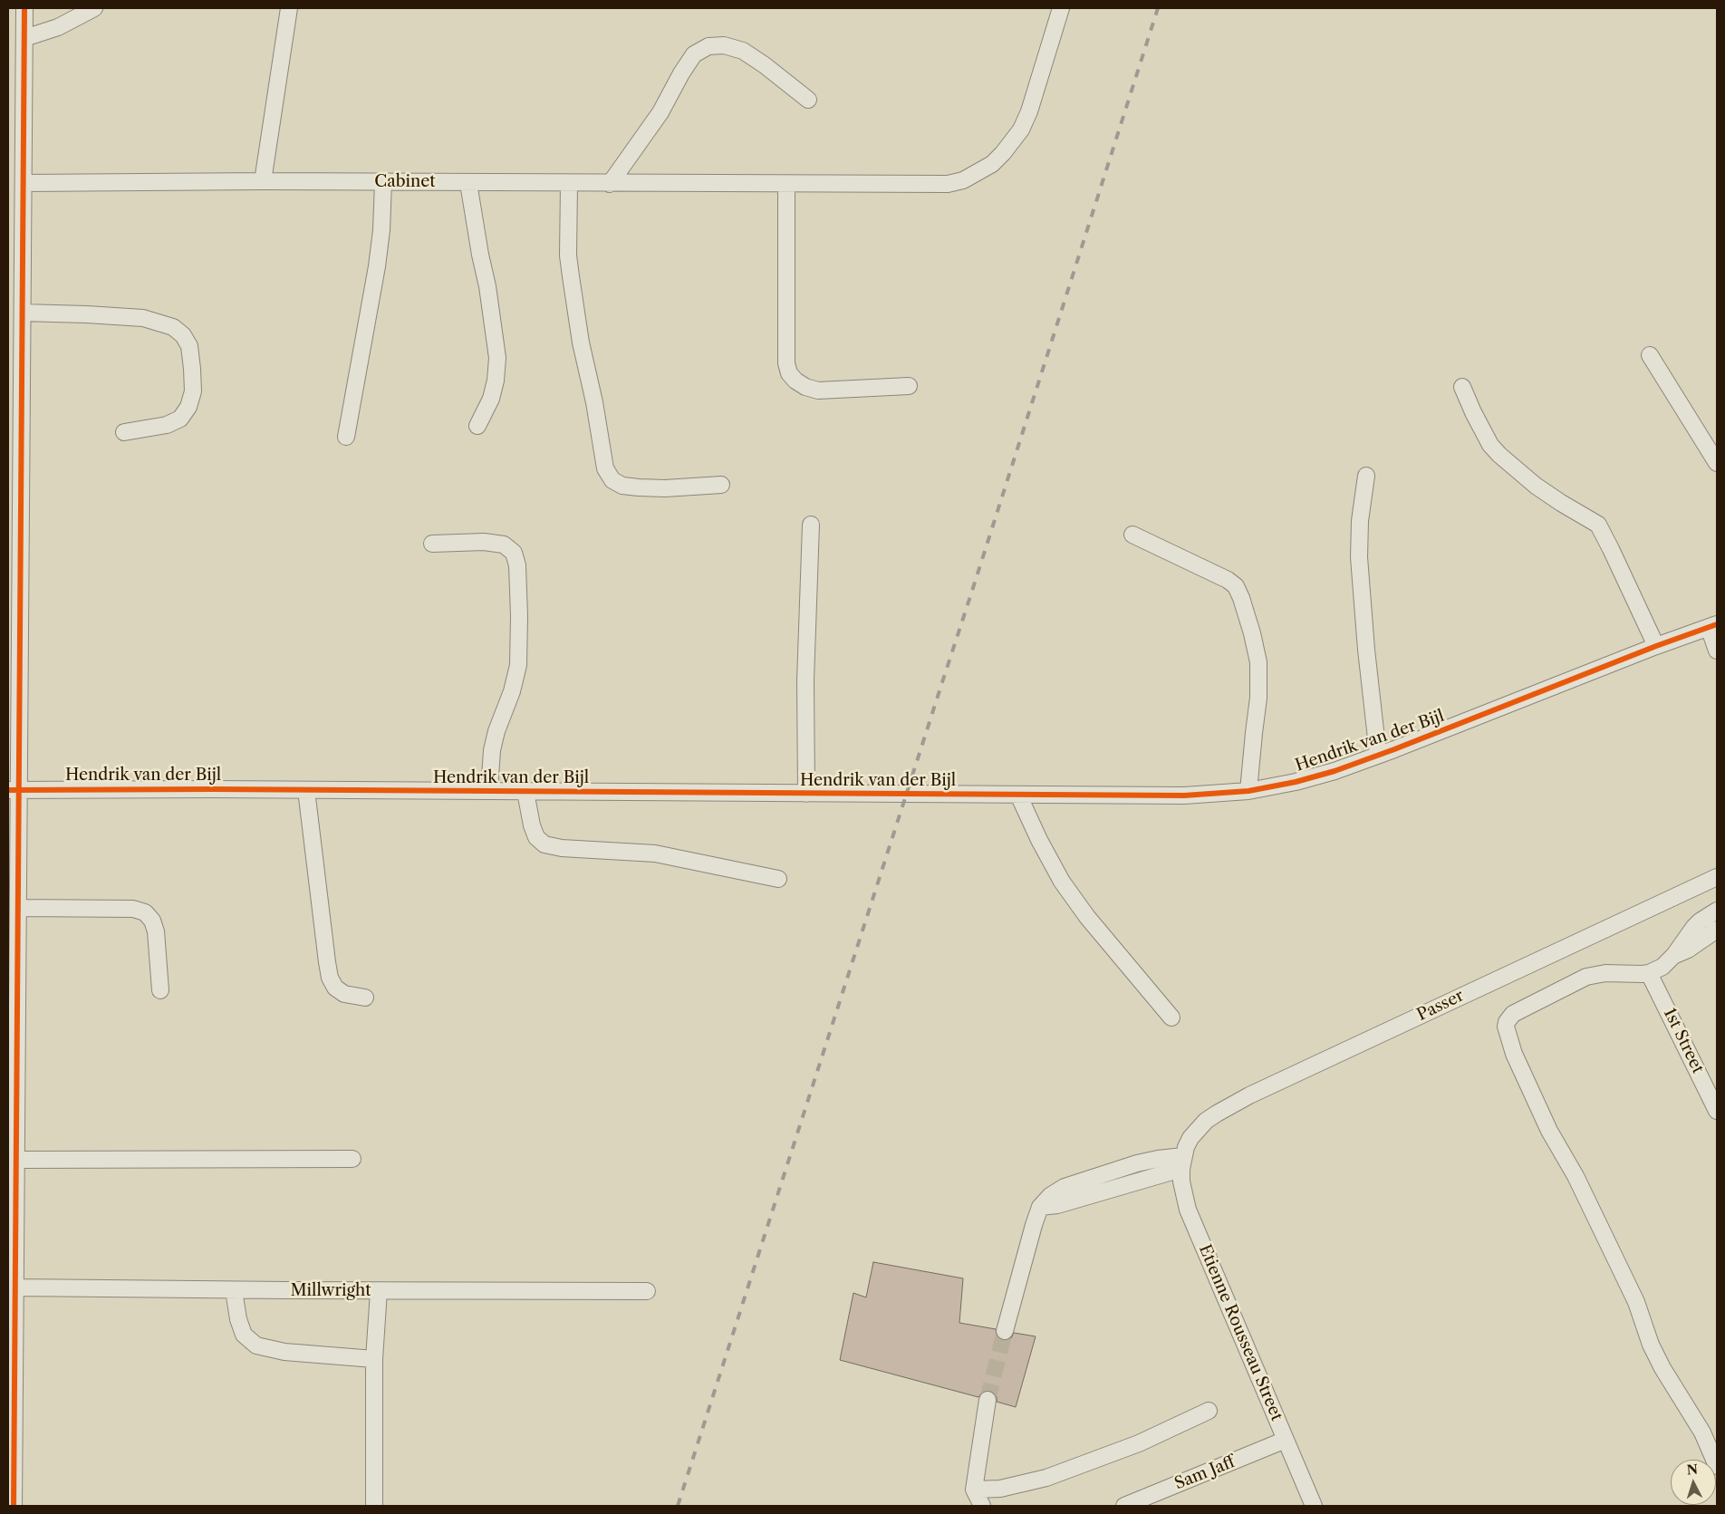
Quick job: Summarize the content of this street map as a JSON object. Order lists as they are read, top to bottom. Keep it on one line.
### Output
{"streets":{"street":["Cabinet","Hendrik van der Bijl","Passer","1st Street","Millwright","Etienne Rousseau Street","Sam Jaff"]},"crossings":[["Passer","Etienne Rousseau Street"],["Etienne Rousseau Street","Sam Jaff"]],"north":"top"}
